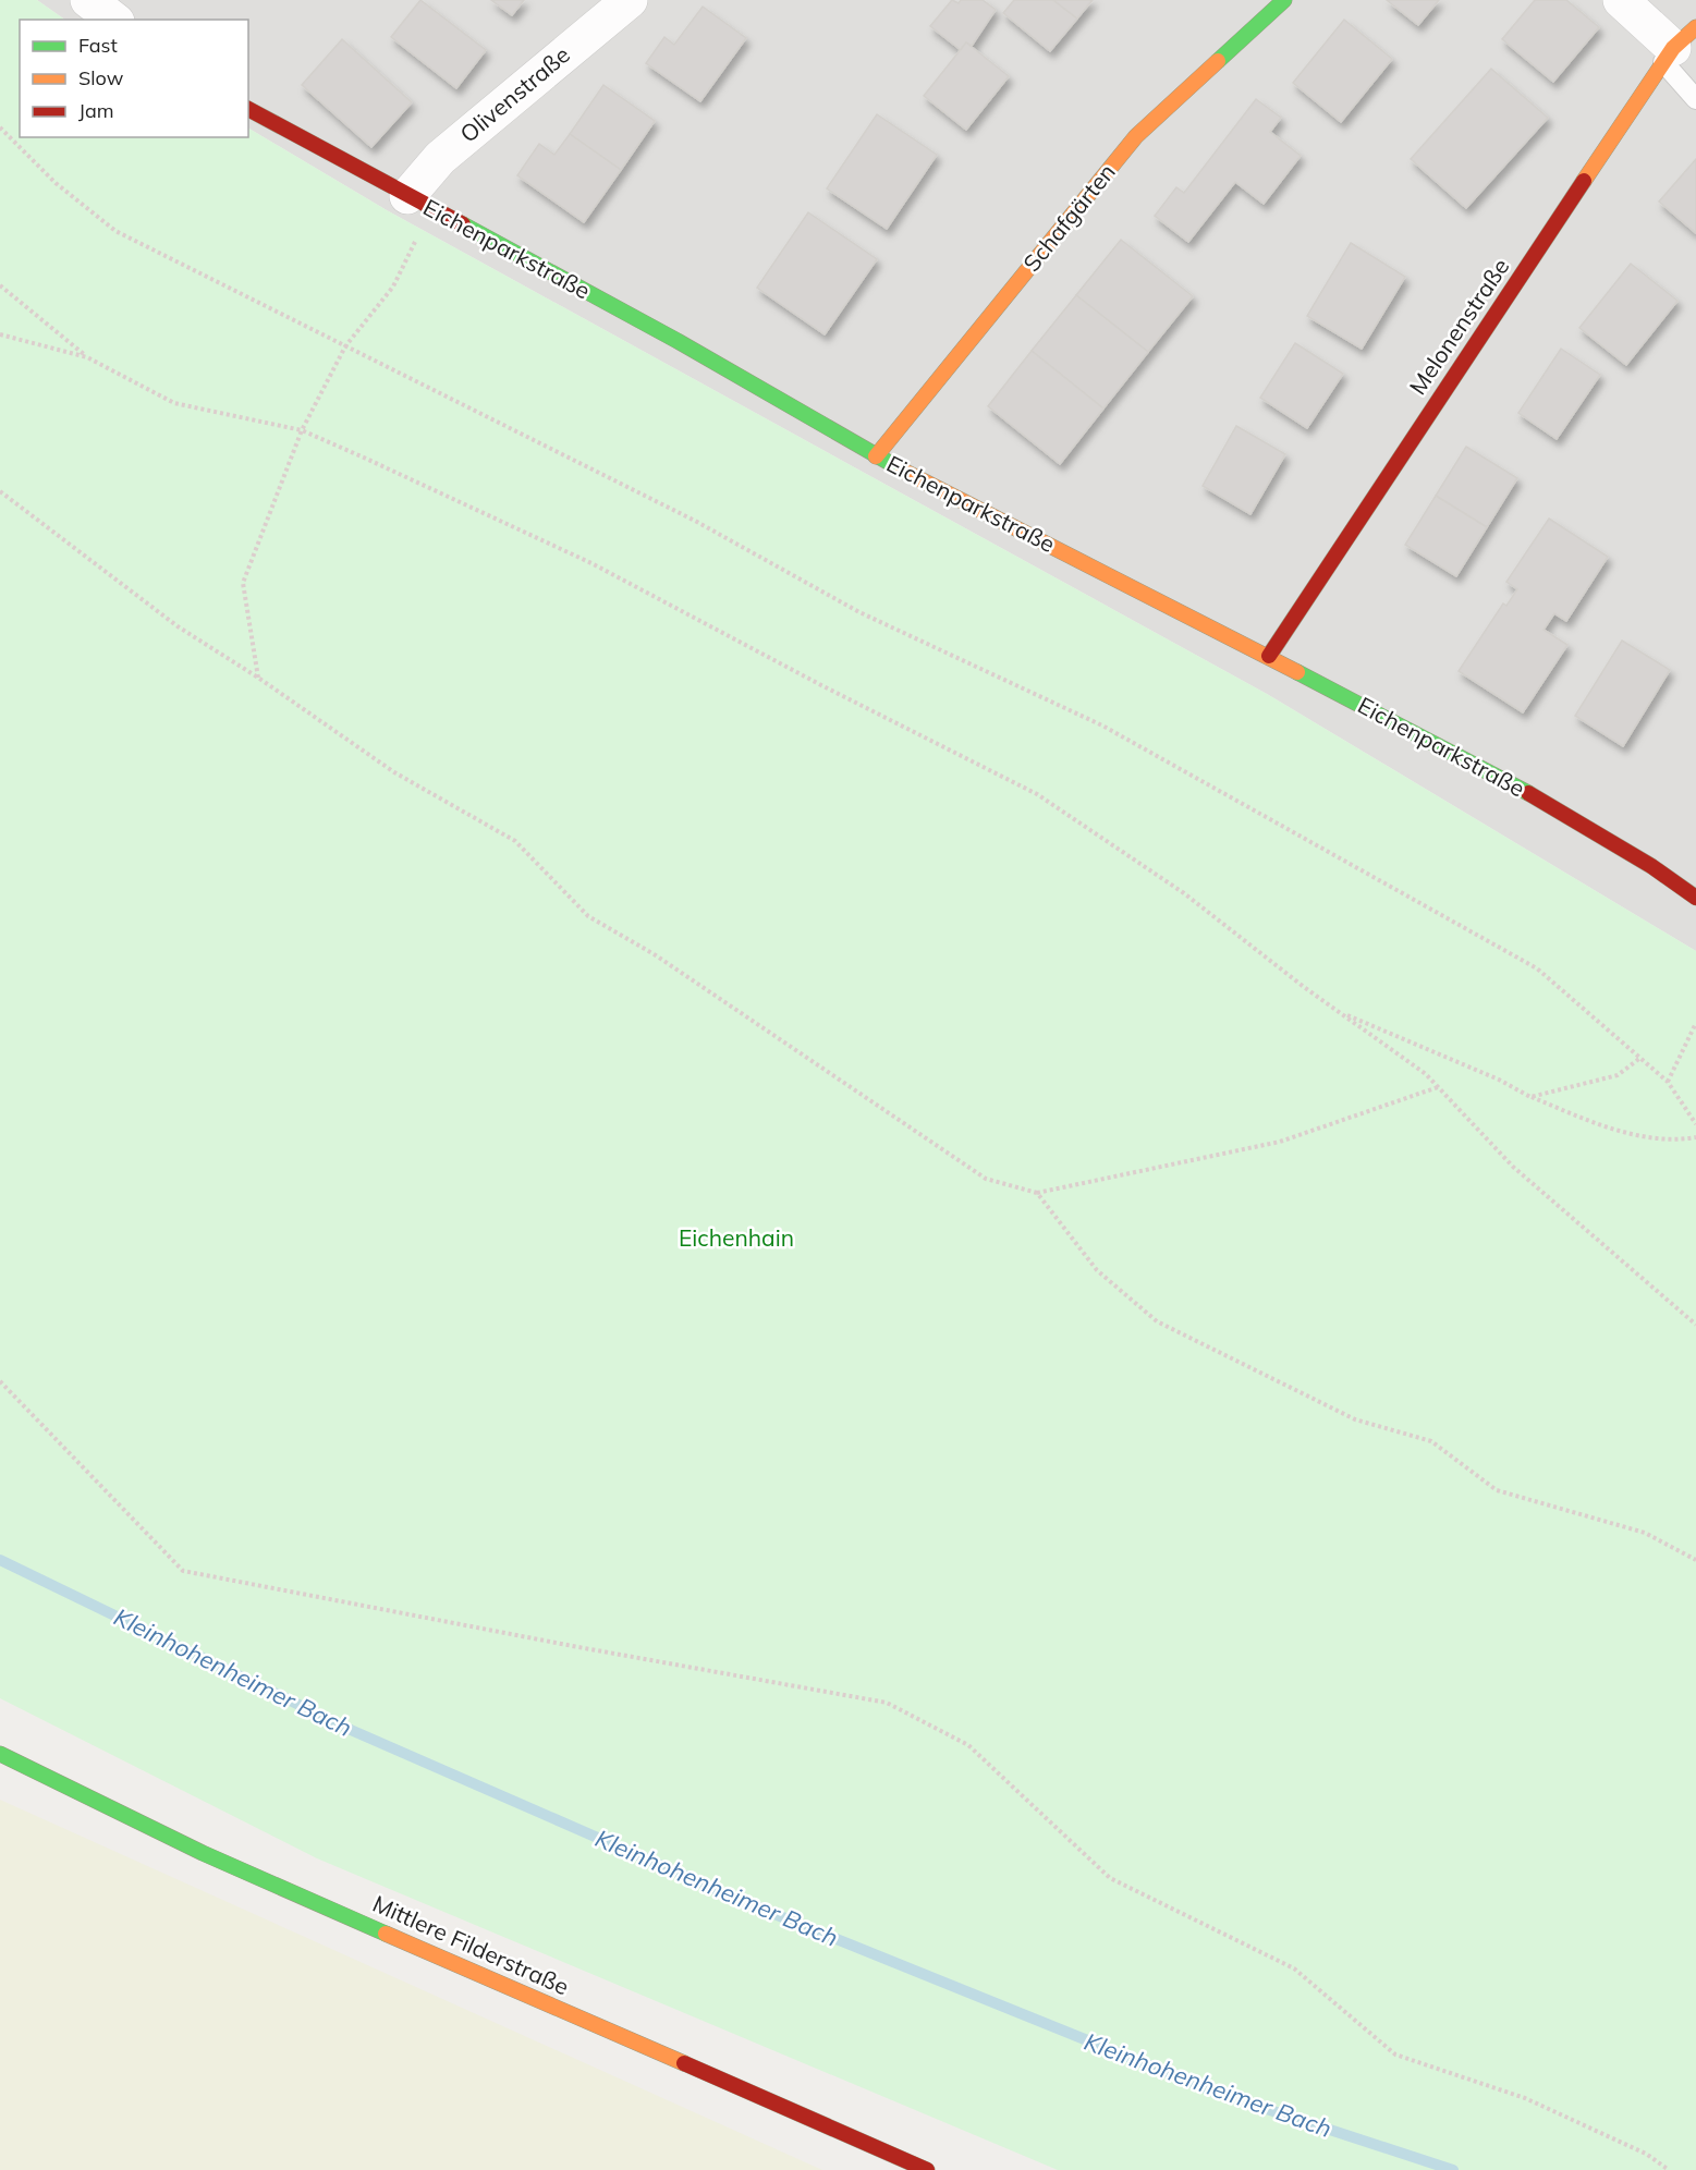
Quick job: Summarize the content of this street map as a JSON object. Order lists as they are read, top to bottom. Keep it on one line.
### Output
{"streets":{"street":["Olivenstraße","Schafgärten","Eichenparkstraße","Melonenstraße","Mittlere Filderstraße"]},"crossings":[["Olivenstraße","Eichenparkstraße"],["Schafgärten","Eichenparkstraße"],["Eichenparkstraße","Melonenstraße"]],"water":["Kleinhohenheimer Bach"],"parks":["Eichenhain"],"legend":["Fast","Slow","Jam"]}
